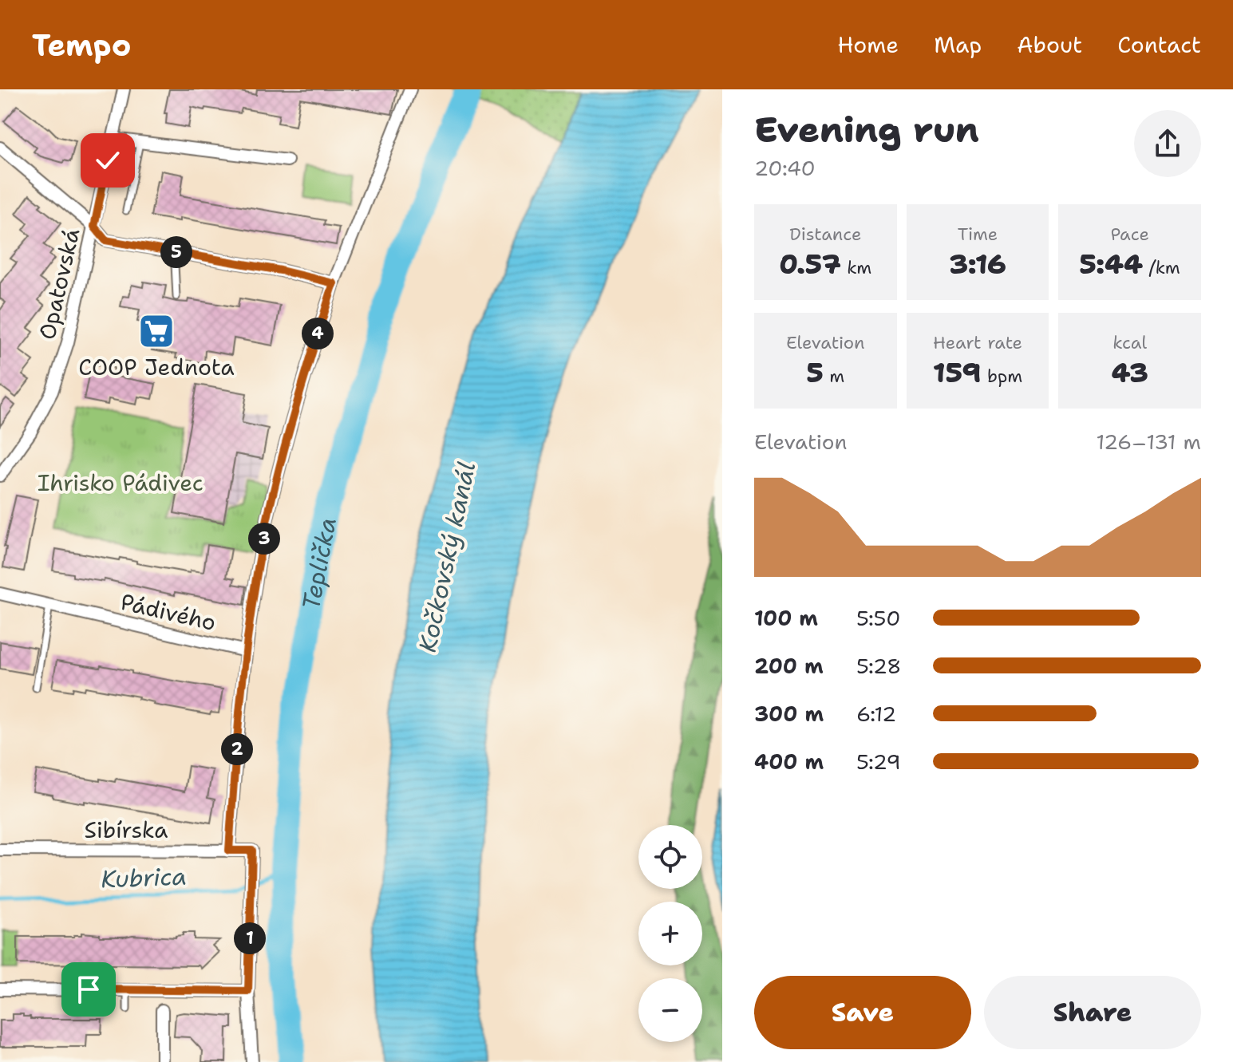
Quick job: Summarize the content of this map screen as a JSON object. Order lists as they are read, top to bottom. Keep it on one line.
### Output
{"streets":{"street":["Opatovská","Pádivého","Sibírska"]},"water":["Kočkovský kanál","Teplička","Kubrica"],"parks":["Ihrisko Pádivec"],"places":{"supermarket":["COOP Jednota"]},"page":{"header":"Tempo","nav":["Home","Map","About","Contact"],"heading":["Evening run","20:40"],"stats":[["Distance","0.57 km"],["Time","3:16"],["Pace","5:44 /km"],["Elevation","5 m"],["Heart rate","159 bpm"],["kcal","43"]],"pins":["5","4","3","2","1"],"chart":["Elevation","126–131 m"],"list":[{"name":"100 m","note":"5:50"},{"name":"200 m","note":"5:28"},{"name":"300 m","note":"6:12"},{"name":"400 m","note":"5:29"}],"map_buttons":["+","−"],"buttons":["Save","Share"]}}
